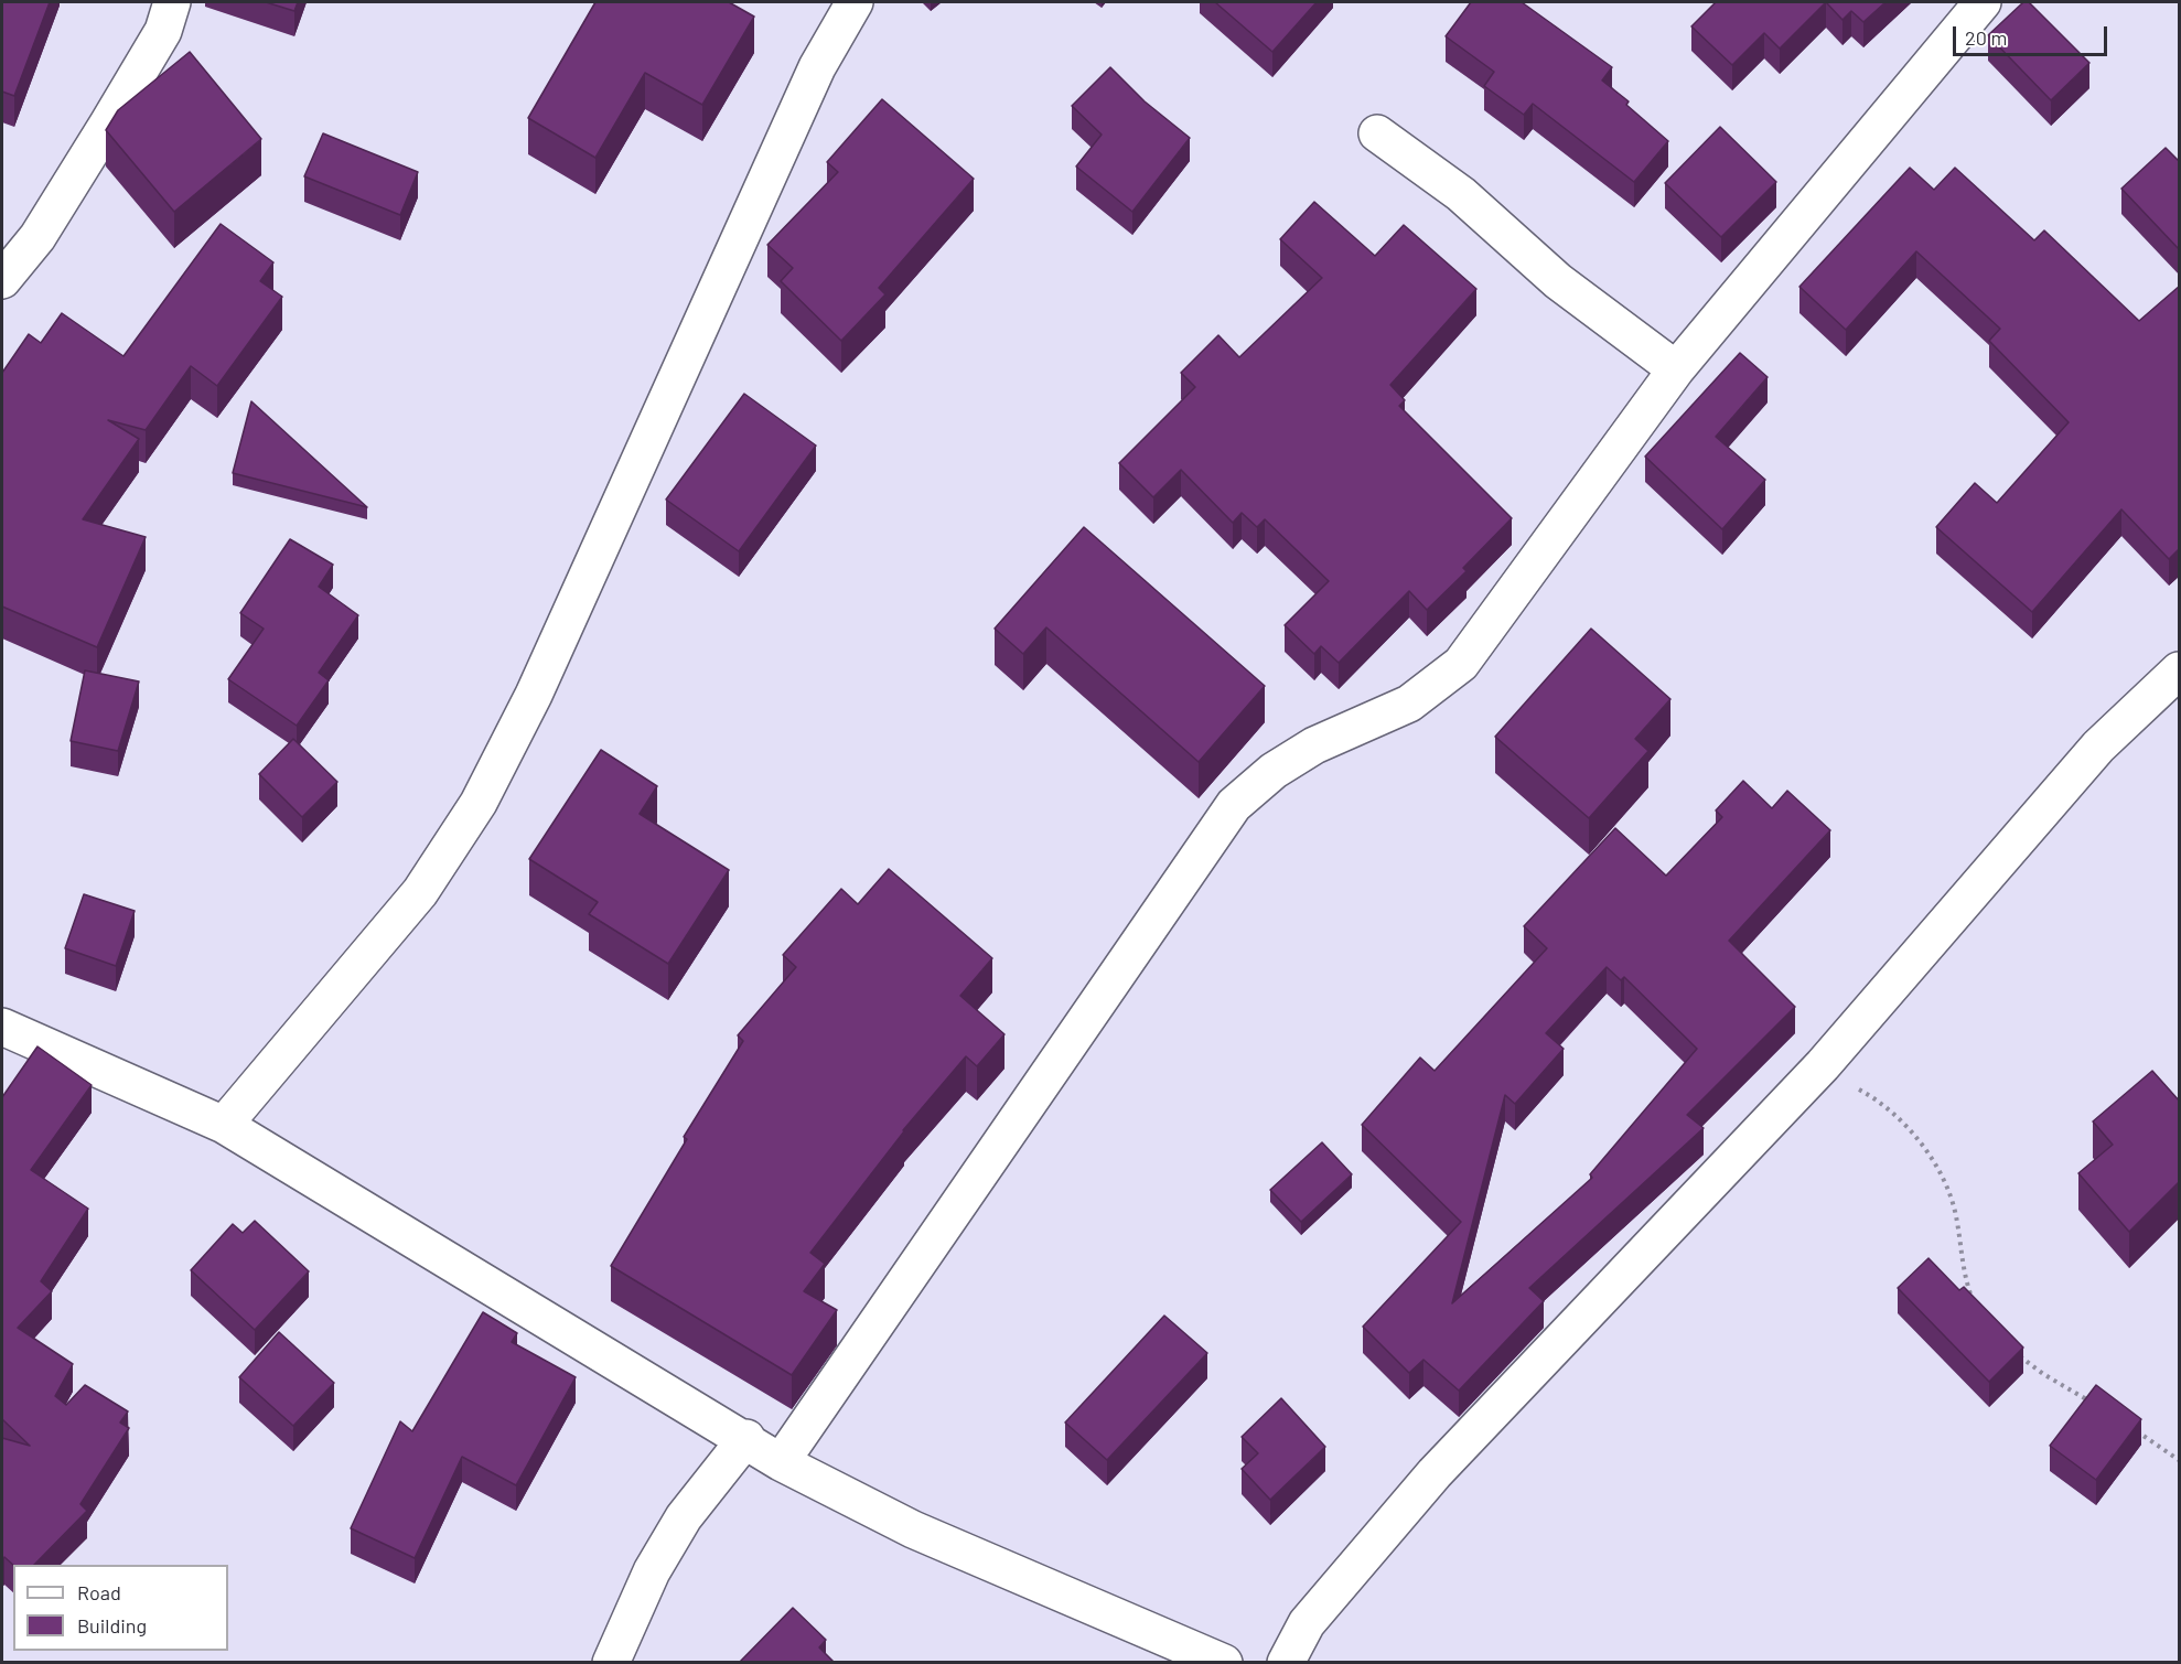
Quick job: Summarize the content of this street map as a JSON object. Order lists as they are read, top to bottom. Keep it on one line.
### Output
{"legend":["Road","Building"],"scale_bar":"20 m"}
